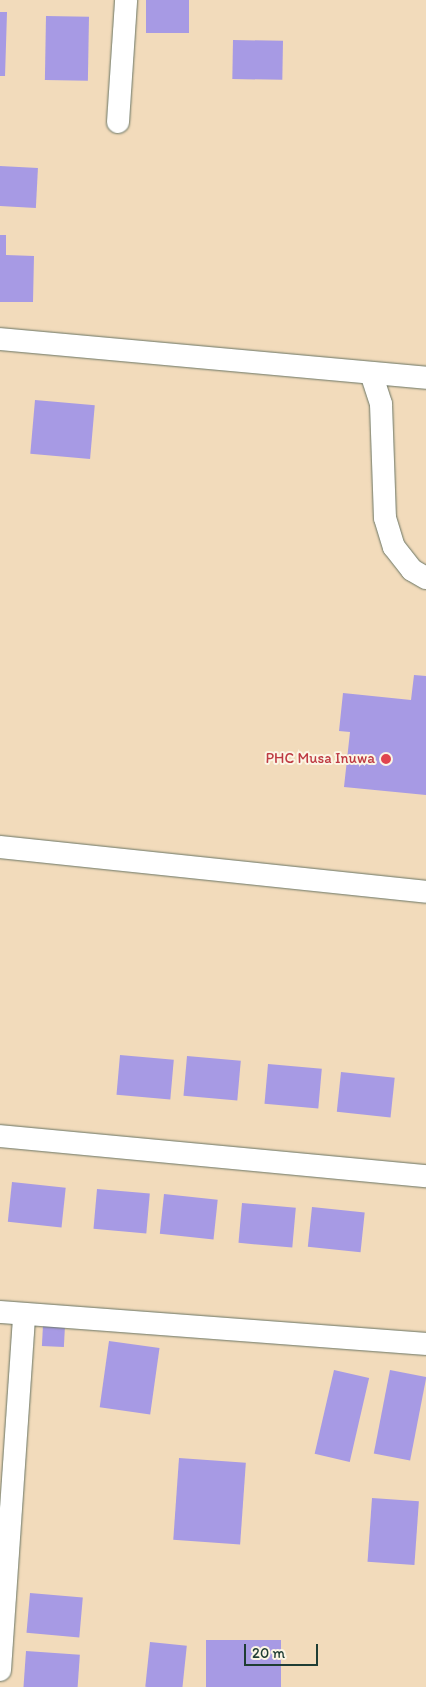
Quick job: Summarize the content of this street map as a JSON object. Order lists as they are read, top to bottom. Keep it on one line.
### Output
{"places":["PHC Musa Inuwa"],"scale_bar":"20 m"}
